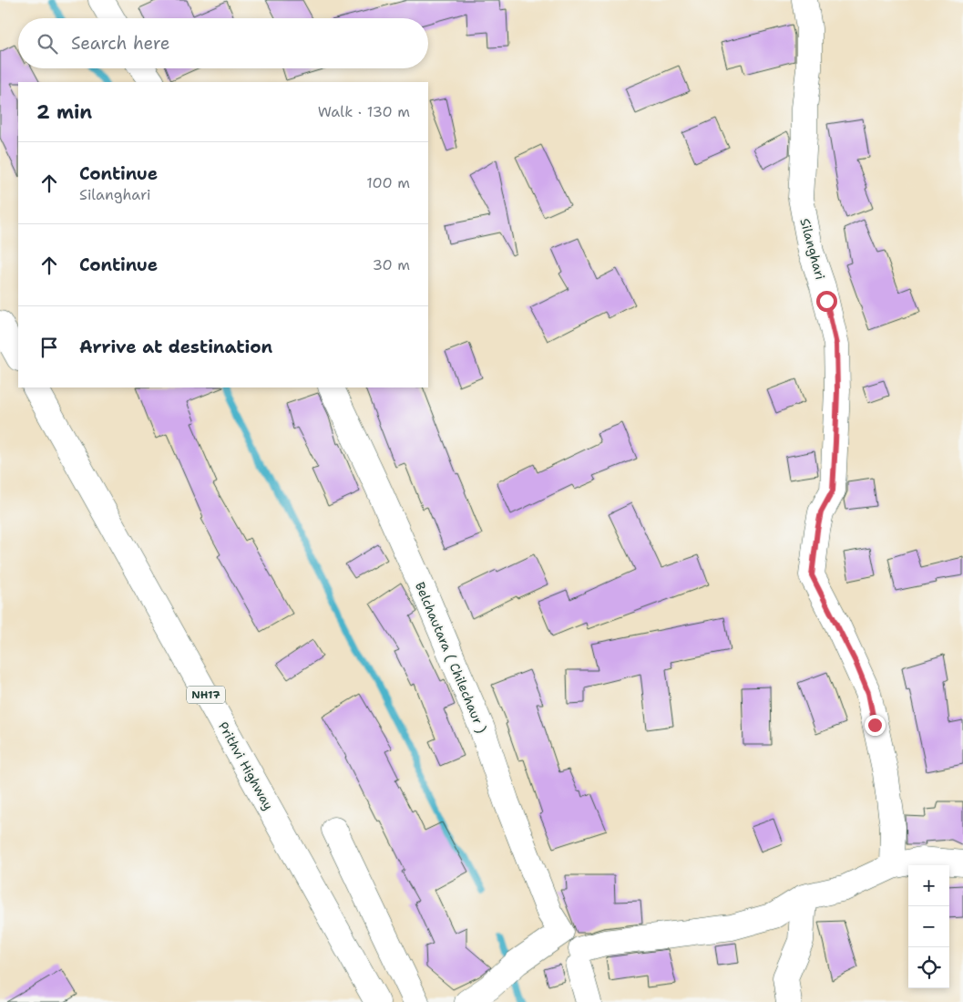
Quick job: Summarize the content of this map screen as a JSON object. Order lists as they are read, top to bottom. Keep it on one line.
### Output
{"streets":{"main road":["Silanghari","Belchautara ( Chilechaur )","NH17","Prithvi Highway"]},"page":{"search":"Search here","heading":["2 min","Walk · 130 m"],"list":[["Continue","Silanghari","100 m"],["Continue","30 m"],"Arrive at destination"],"map_buttons":["+","−"]}}
